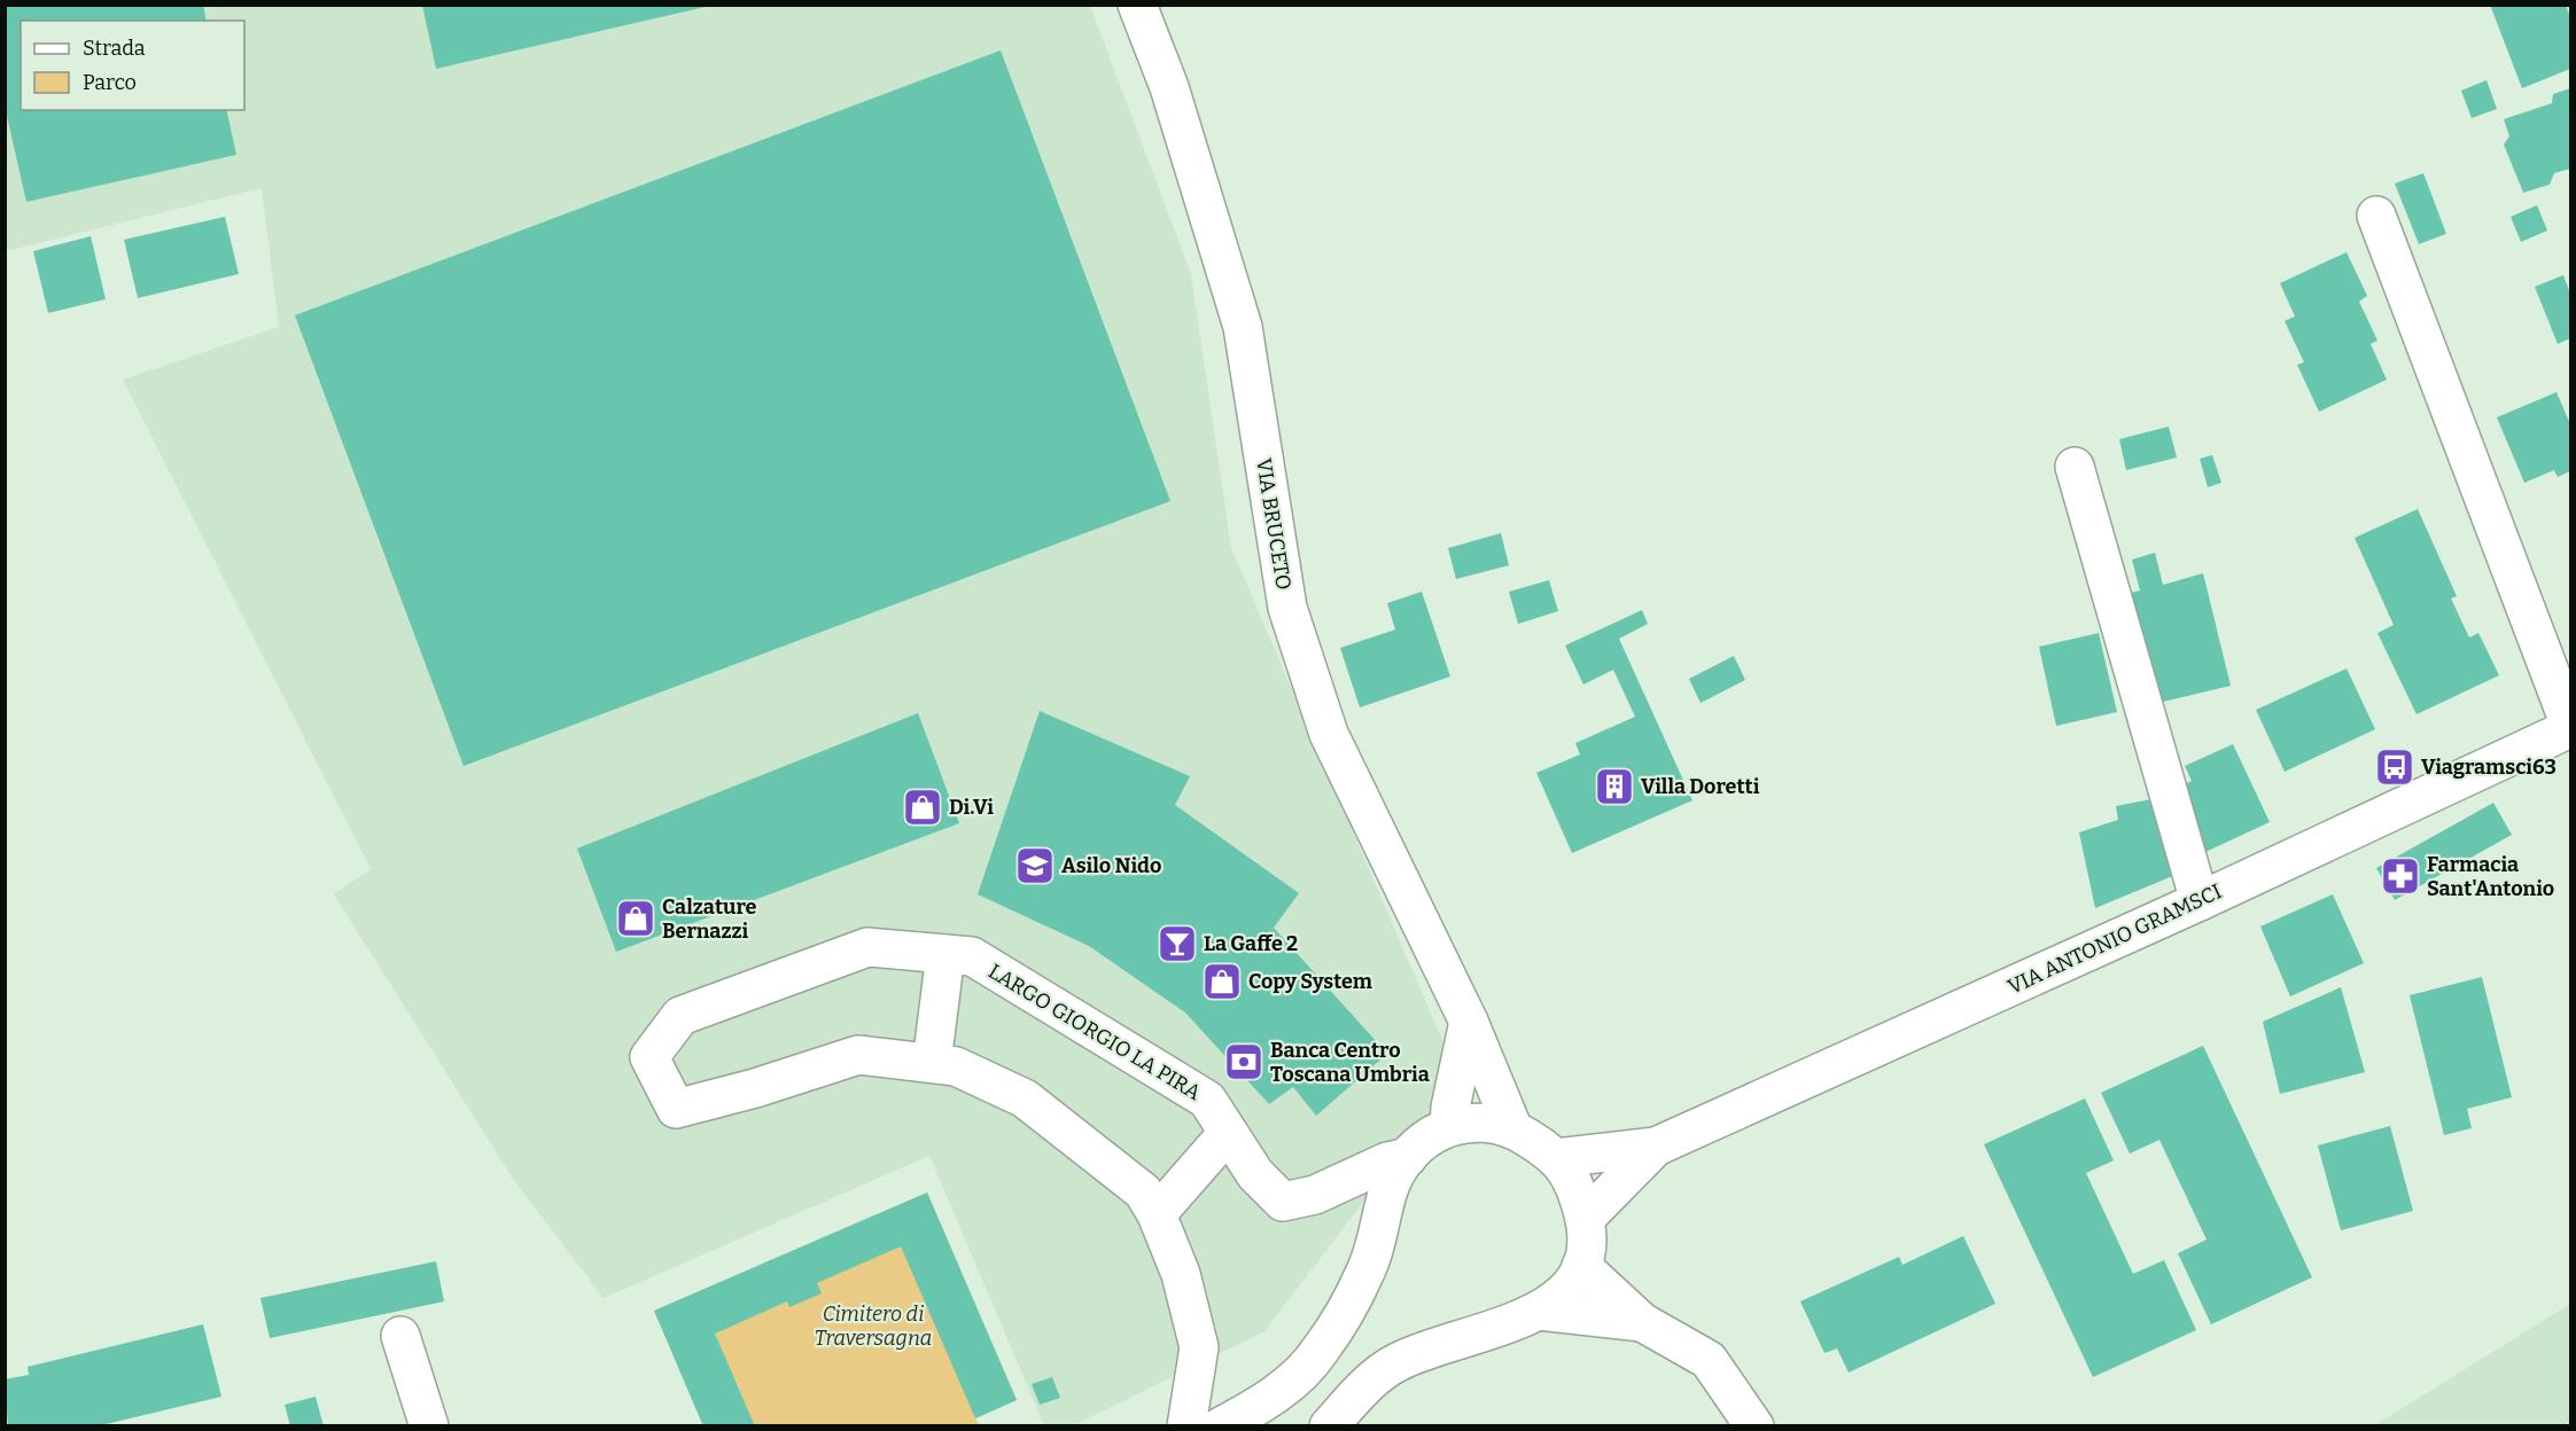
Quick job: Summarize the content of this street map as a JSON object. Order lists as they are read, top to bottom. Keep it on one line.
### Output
{"streets":{"street":["VIA BRUCETO","VIA ANTONIO GRAMSCI","LARGO GIORGIO LA PIRA"]},"parks":["Cimitero di Traversagna"],"places":{"bus stop":["Viagramsci63"],"building":["Villa Doretti"],"shop":["Di.Vi","Calzature Bernazzi","Copy System"],"school or university":["Asilo Nido"],"pharmacy":["Farmacia Sant'Antonio"],"bar":["La Gaffe 2"],"bank":["Banca Centro Toscana Umbria"]},"legend":["Strada","Parco"]}
